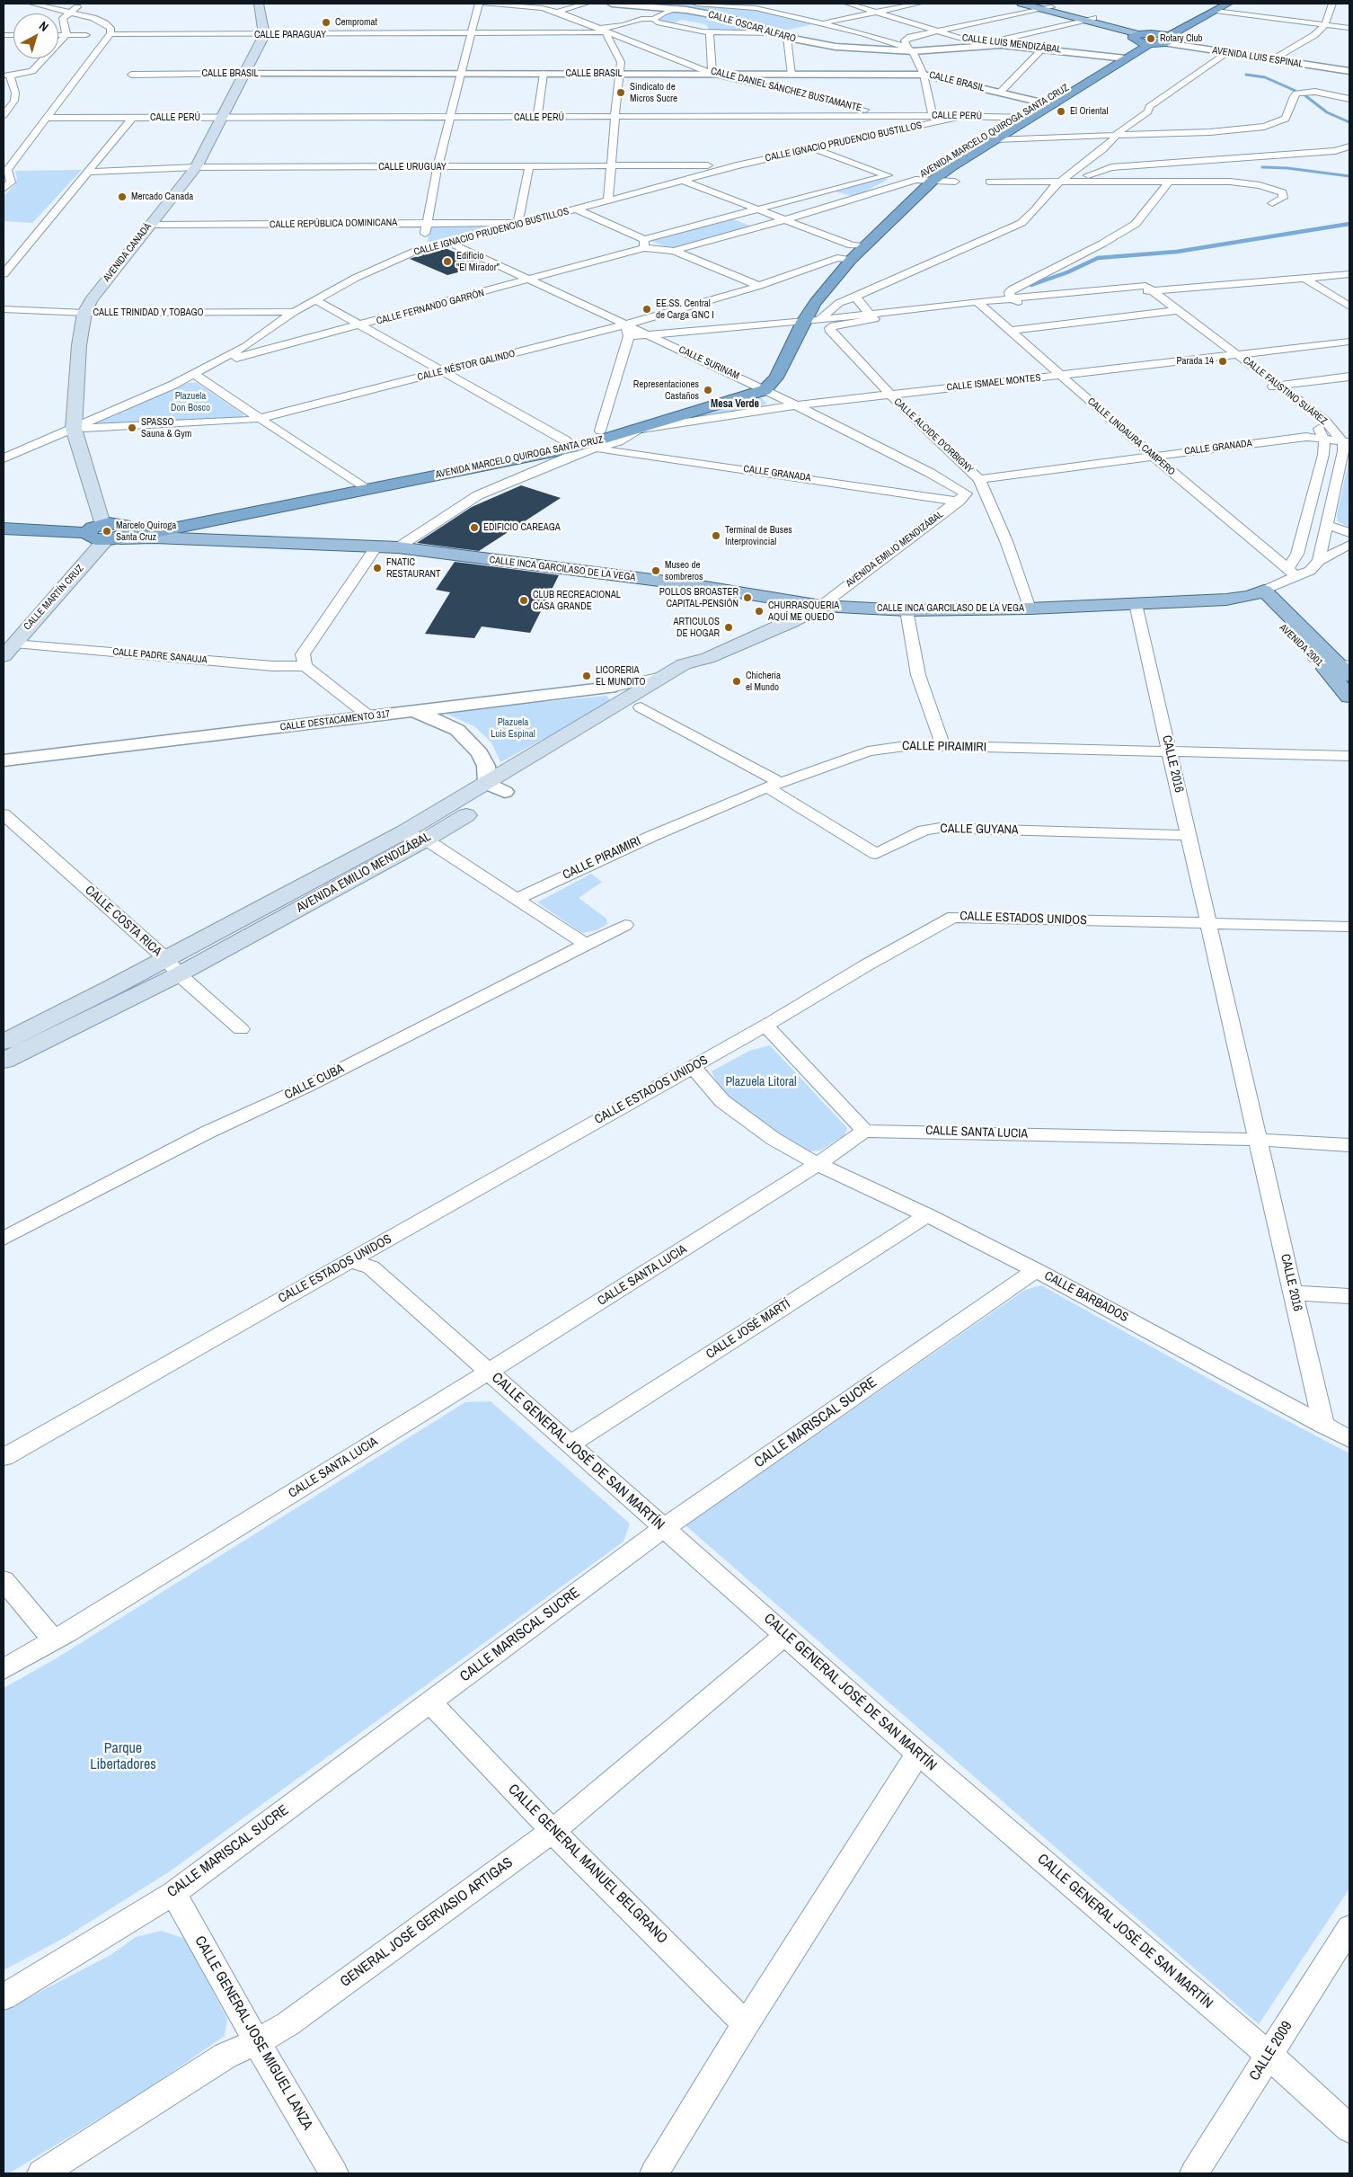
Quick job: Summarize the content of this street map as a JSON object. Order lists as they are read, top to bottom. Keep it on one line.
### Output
{"streets":{"highway":["AVENIDA MARCELO QUIROGA SANTA CRUZ"],"main road":["AVENIDA CANADÁ","AVENIDA EMILIO MENDIZÁBAL","CALLE INCA GARCILASO DE LA VEGA","CALLE MARTÍN CRUZ","AVENIDA 2001"],"street":["CALLE OSCAR ALFARO","CALLE PARAGUAY","CALLE LUIS MENDIZÁBAL","AVENIDA LUIS ESPINAL","CALLE BRASIL","CALLE DANIEL SÁNCHEZ BUSTAMANTE","CALLE PERÚ","CALLE IGNACIO PRUDENCIO BUSTILLOS","CALLE URUGUAY","CALLE REPÚBLICA DOMINICANA","CALLE FERNANDO GARRÓN","CALLE TRINIDAD Y TOBAGO","CALLE SURINAM","CALLE NÉSTOR GALINDO","CALLE ISMAEL MONTES","CALLE FAUSTINO SUÁREZ","CALLE ALCIDE D'ORBIGNY","CALLE LINDAURA CAMPERO","CALLE GRANADA","CALLE PADRE SANAUJA","CALLE DESTACAMENTO 317","CALLE PIRAIMIRI","CALLE 2016","CALLE GUYANA","CALLE ESTADOS UNIDOS","CALLE COSTA RICA","CALLE CUBA","CALLE SANTA LUCIA","CALLE BARBADOS","CALLE JOSÉ MARTÍ","CALLE MARISCAL SUCRE","CALLE GENERAL JOSÉ DE SAN MARTÍN","CALLE GENERAL MANUEL BELGRANO","GENERAL JOSÉ GERVASIO ARTIGAS","CALLE GENERAL JOSE MIGUEL LANZA","CALLE 2009"]},"crossings":[["CALLE OSCAR ALFARO","CALLE LUIS MENDIZÁBAL"],["CALLE PARAGUAY","CALLE DANIEL SÁNCHEZ BUSTAMANTE"],["CALLE PARAGUAY","AVENIDA CANADÁ"],["CALLE LUIS MENDIZÁBAL","AVENIDA MARCELO QUIROGA SANTA CRUZ"],["AVENIDA LUIS ESPINAL","AVENIDA MARCELO QUIROGA SANTA CRUZ"],["CALLE BRASIL","CALLE DANIEL SÁNCHEZ BUSTAMANTE"],["CALLE BRASIL","AVENIDA MARCELO QUIROGA SANTA CRUZ"],["CALLE BRASIL","AVENIDA CANADÁ"],["CALLE DANIEL SÁNCHEZ BUSTAMANTE","CALLE PERÚ"],["CALLE PERÚ","AVENIDA MARCELO QUIROGA SANTA CRUZ"],["CALLE PERÚ","CALLE IGNACIO PRUDENCIO BUSTILLOS"],["CALLE PERÚ","AVENIDA CANADÁ"],["AVENIDA MARCELO QUIROGA SANTA CRUZ","AVENIDA CANADÁ"],["AVENIDA MARCELO QUIROGA SANTA CRUZ","CALLE FERNANDO GARRÓN"],["AVENIDA MARCELO QUIROGA SANTA CRUZ","CALLE SURINAM"],["AVENIDA MARCELO QUIROGA SANTA CRUZ","CALLE NÉSTOR GALINDO"],["AVENIDA MARCELO QUIROGA SANTA CRUZ","CALLE ISMAEL MONTES"],["AVENIDA MARCELO QUIROGA SANTA CRUZ","CALLE INCA GARCILASO DE LA VEGA"],["AVENIDA MARCELO QUIROGA SANTA CRUZ","CALLE MARTÍN CRUZ"],["CALLE IGNACIO PRUDENCIO BUSTILLOS","CALLE URUGUAY"],["CALLE IGNACIO PRUDENCIO BUSTILLOS","CALLE REPÚBLICA DOMINICANA"],["CALLE IGNACIO PRUDENCIO BUSTILLOS","AVENIDA CANADÁ"],["CALLE IGNACIO PRUDENCIO BUSTILLOS","CALLE FERNANDO GARRÓN"],["CALLE IGNACIO PRUDENCIO BUSTILLOS","CALLE TRINIDAD Y TOBAGO"],["CALLE IGNACIO PRUDENCIO BUSTILLOS","CALLE SURINAM"],["CALLE IGNACIO PRUDENCIO BUSTILLOS","CALLE NÉSTOR GALINDO"],["CALLE URUGUAY","AVENIDA CANADÁ"],["CALLE REPÚBLICA DOMINICANA","AVENIDA CANADÁ"],["AVENIDA CANADÁ","CALLE TRINIDAD Y TOBAGO"],["AVENIDA CANADÁ","CALLE NÉSTOR GALINDO"],["AVENIDA CANADÁ","CALLE INCA GARCILASO DE LA VEGA"],["AVENIDA CANADÁ","CALLE MARTÍN CRUZ"],["CALLE FERNANDO GARRÓN","CALLE SURINAM"],["CALLE SURINAM","CALLE NÉSTOR GALINDO"],["CALLE SURINAM","CALLE ISMAEL MONTES"],["CALLE SURINAM","CALLE GRANADA"],["CALLE SURINAM","AVENIDA EMILIO MENDIZÁBAL"],["CALLE ISMAEL MONTES","CALLE FAUSTINO SUÁREZ"],["CALLE ISMAEL MONTES","CALLE ALCIDE D'ORBIGNY"],["CALLE ISMAEL MONTES","CALLE LINDAURA CAMPERO"],["CALLE FAUSTINO SUÁREZ","CALLE LINDAURA CAMPERO"],["CALLE FAUSTINO SUÁREZ","CALLE GRANADA"],["CALLE ALCIDE D'ORBIGNY","CALLE GRANADA"],["CALLE ALCIDE D'ORBIGNY","CALLE INCA GARCILASO DE LA VEGA"],["CALLE LINDAURA CAMPERO","CALLE GRANADA"],["CALLE GRANADA","AVENIDA EMILIO MENDIZÁBAL"],["AVENIDA EMILIO MENDIZÁBAL","CALLE INCA GARCILASO DE LA VEGA"],["AVENIDA EMILIO MENDIZÁBAL","CALLE DESTACAMENTO 317"],["AVENIDA EMILIO MENDIZÁBAL","CALLE GUYANA"],["AVENIDA EMILIO MENDIZÁBAL","CALLE COSTA RICA"],["CALLE INCA GARCILASO DE LA VEGA","CALLE MARTÍN CRUZ"],["CALLE INCA GARCILASO DE LA VEGA","AVENIDA 2001"],["CALLE INCA GARCILASO DE LA VEGA","CALLE 2016"],["CALLE MARTÍN CRUZ","CALLE PADRE SANAUJA"],["CALLE PIRAIMIRI","CALLE 2016"],["CALLE PIRAIMIRI","CALLE GUYANA"],["CALLE 2016","CALLE GUYANA"],["CALLE 2016","CALLE ESTADOS UNIDOS"],["CALLE 2016","CALLE SANTA LUCIA"],["CALLE 2016","CALLE BARBADOS"],["CALLE ESTADOS UNIDOS","CALLE BARBADOS"],["CALLE ESTADOS UNIDOS","CALLE GENERAL JOSÉ DE SAN MARTÍN"],["CALLE SANTA LUCIA","CALLE BARBADOS"],["CALLE SANTA LUCIA","CALLE GENERAL JOSÉ DE SAN MARTÍN"],["CALLE BARBADOS","CALLE JOSÉ MARTÍ"],["CALLE BARBADOS","CALLE MARISCAL SUCRE"],["CALLE JOSÉ MARTÍ","CALLE GENERAL JOSÉ DE SAN MARTÍN"],["CALLE MARISCAL SUCRE","CALLE GENERAL JOSÉ DE SAN MARTÍN"],["CALLE MARISCAL SUCRE","CALLE GENERAL MANUEL BELGRANO"],["CALLE MARISCAL SUCRE","CALLE GENERAL JOSE MIGUEL LANZA"],["CALLE GENERAL JOSÉ DE SAN MARTÍN","GENERAL JOSÉ GERVASIO ARTIGAS"],["CALLE GENERAL JOSÉ DE SAN MARTÍN","CALLE 2009"],["CALLE GENERAL MANUEL BELGRANO","GENERAL JOSÉ GERVASIO ARTIGAS"],["GENERAL JOSÉ GERVASIO ARTIGAS","CALLE GENERAL JOSE MIGUEL LANZA"]],"districts":["Mesa Verde"],"parks":["Plazuela Don Bosco","Plazuela Luis Espinal","Plazuela Litoral","Parque Libertadores"],"places":["Cempromat","Rotary Club","Sindicato de Micros Sucre","El Oriental","Mercado Canada","Edificio \"El Mirador\"","EE.SS. Central de Carga GNC I","Parada 14","Representaciones Castaños","SPASSO Sauna & Gym","EDIFICIO CAREAGA","Marcelo Quiroga Santa Cruz","Terminal de Buses Interprovincial","FNATIC RESTAURANT","Museo de sombreros","POLLOS BROASTER CAPITAL-PENSIÓN","CLUB RECREACIONAL CASA GRANDE","CHURRASQUERIA AQUÍ ME QUEDO","ARTICULOS DE HOGAR","LICORERIA EL MUNDITO","Chicheria el Mundo"],"north":"top right"}
